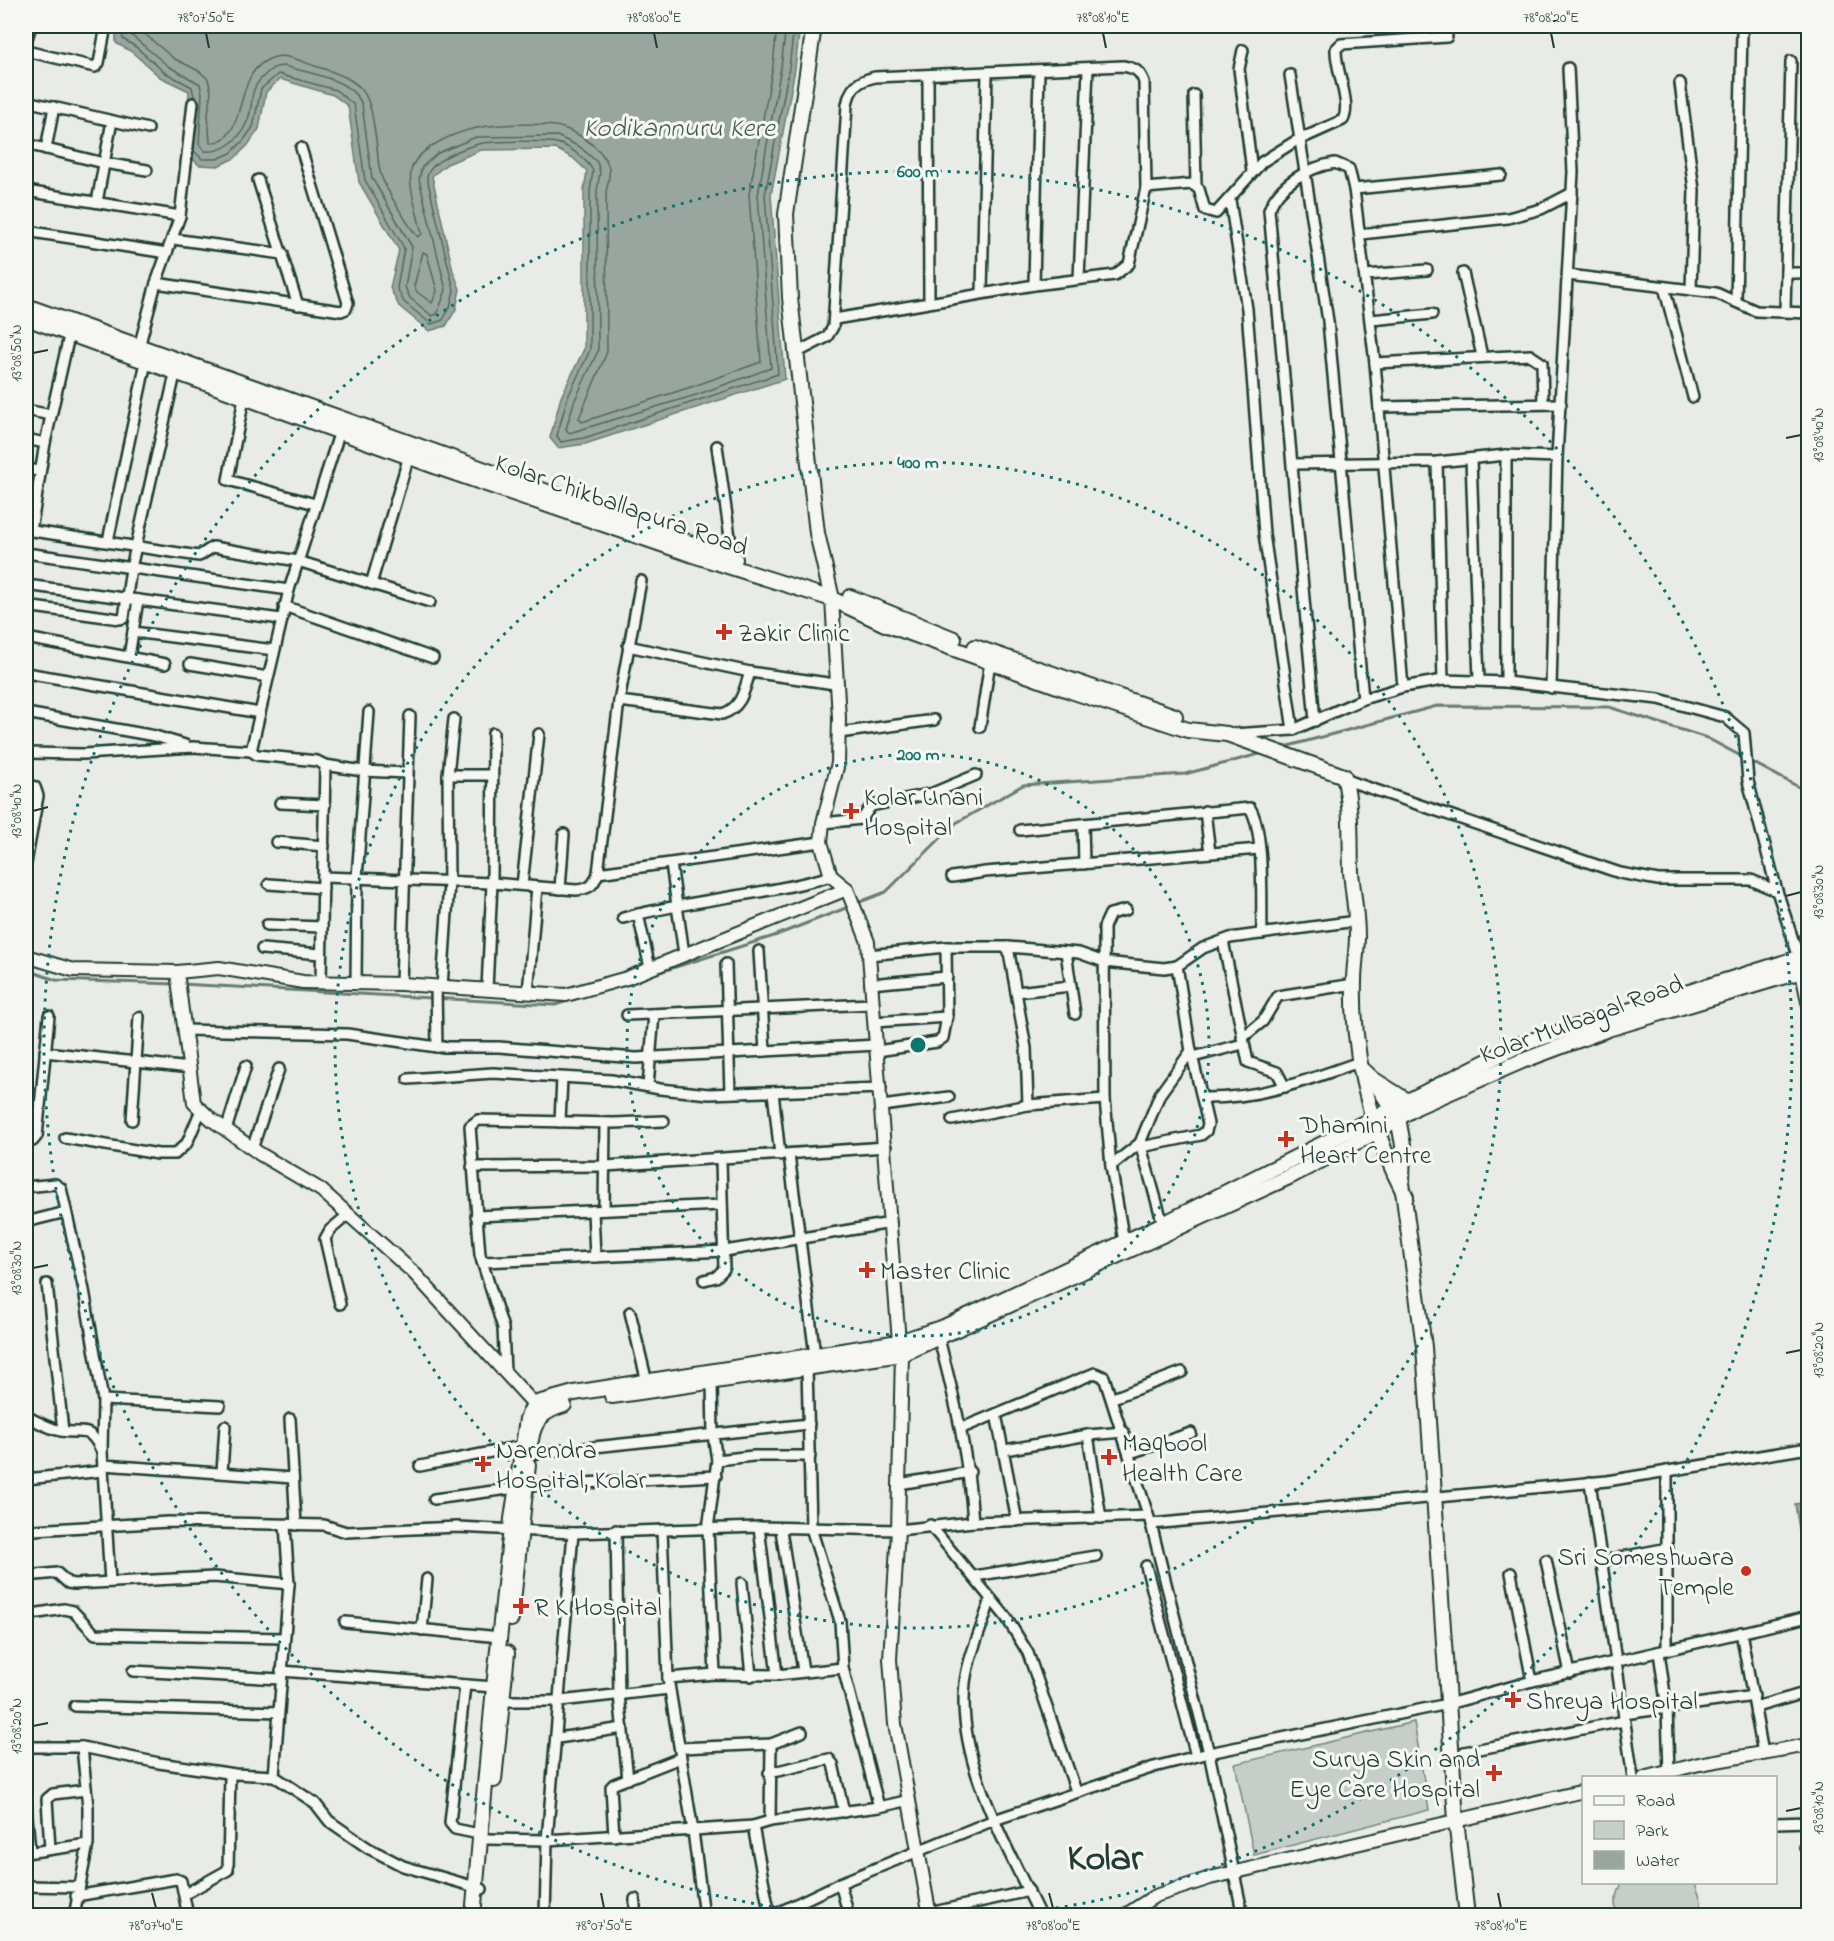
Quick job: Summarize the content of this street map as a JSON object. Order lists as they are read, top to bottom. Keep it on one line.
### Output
{"streets":{"main road":["Kolar Chikballapura Road","Kolar Mulbagal Road"]},"districts":["Kolar"],"water":["Kodikannuru Kere"],"places":{"health":["Zakir Clinic","Kolar Unani Hospital","Dhamini Heart Centre","Master Clinic","Maqbool Health Care","Narendra Hospital, Kolar","R K Hospital","Shreya Hospital","Surya Skin and Eye Care Hospital"],"other":["Sri Someshwara Temple"]},"legend":["Road","Park","Water"],"coordinates":["78°07'50\"E","78°08'00\"E","78°08'10\"E","78°08'20\"E","13°08'50\"N","13°08'40\"N","13°08'30\"N","13°08'20\"N","13°08'10\"N","78°07'40\"E"],"rings":["600 m","400 m","200 m"]}
